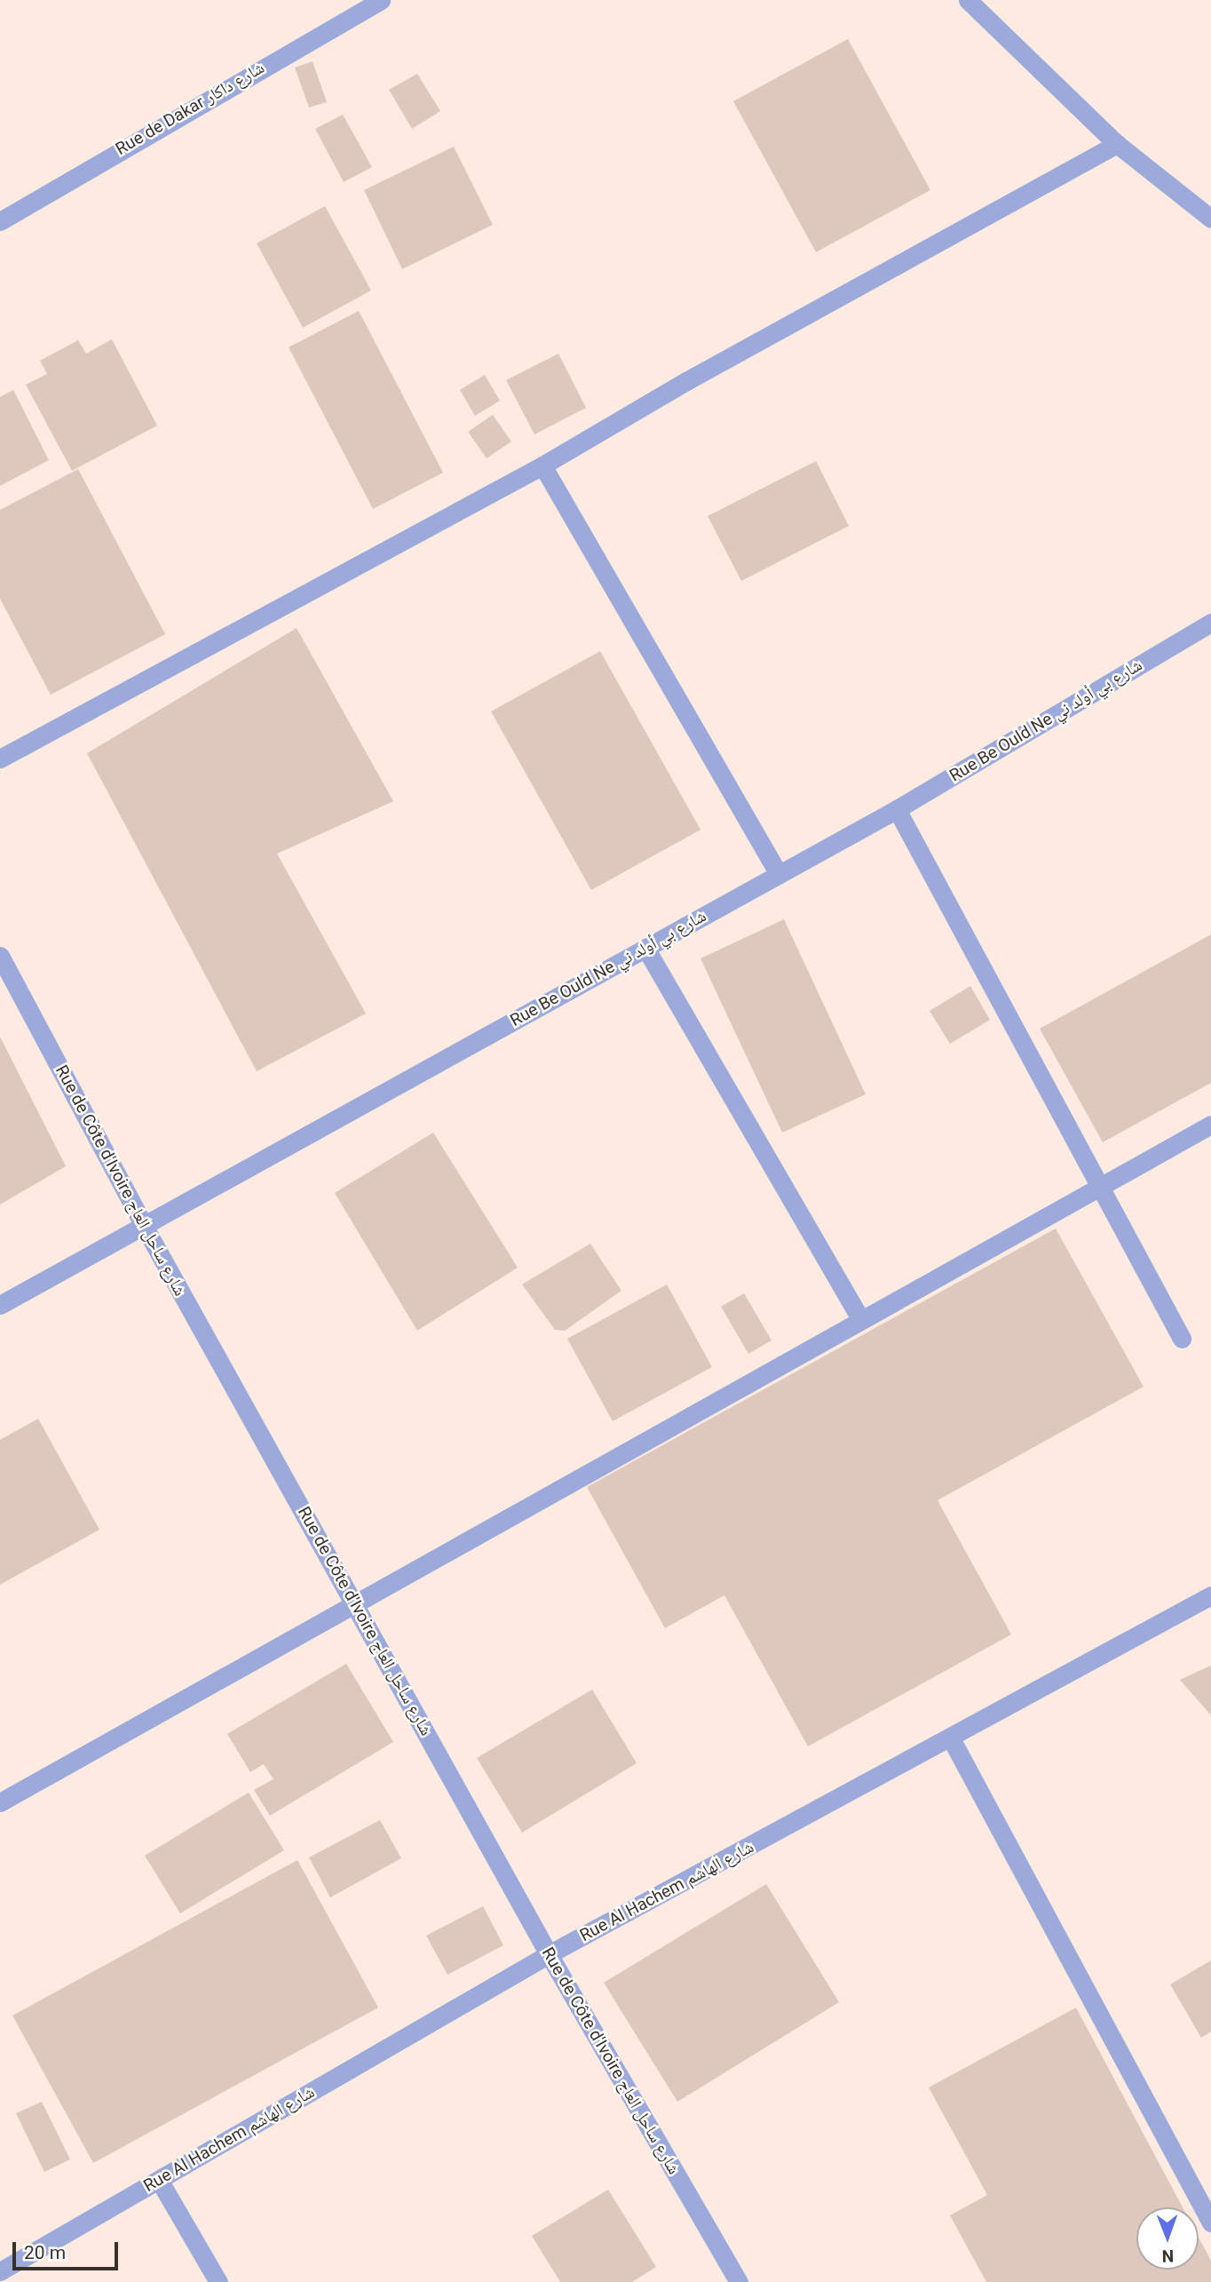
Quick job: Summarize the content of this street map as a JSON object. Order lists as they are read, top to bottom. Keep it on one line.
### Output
{"streets":{"street":["Rue de Dakar شارع داكار","Rue Be Ould Ne شارع بي أولد ني","Rue de Côte d'Ivoire شارع ساحل العاج","Rue Al Hachem شارع الهاشم"]},"crossings":[["Rue Be Ould Ne شارع بي أولد ني","Rue de Côte d'Ivoire شارع ساحل العاج"],["Rue de Côte d'Ivoire شارع ساحل العاج","Rue Al Hachem شارع الهاشم"]],"scale_bar":"20 m","north":"bottom"}
